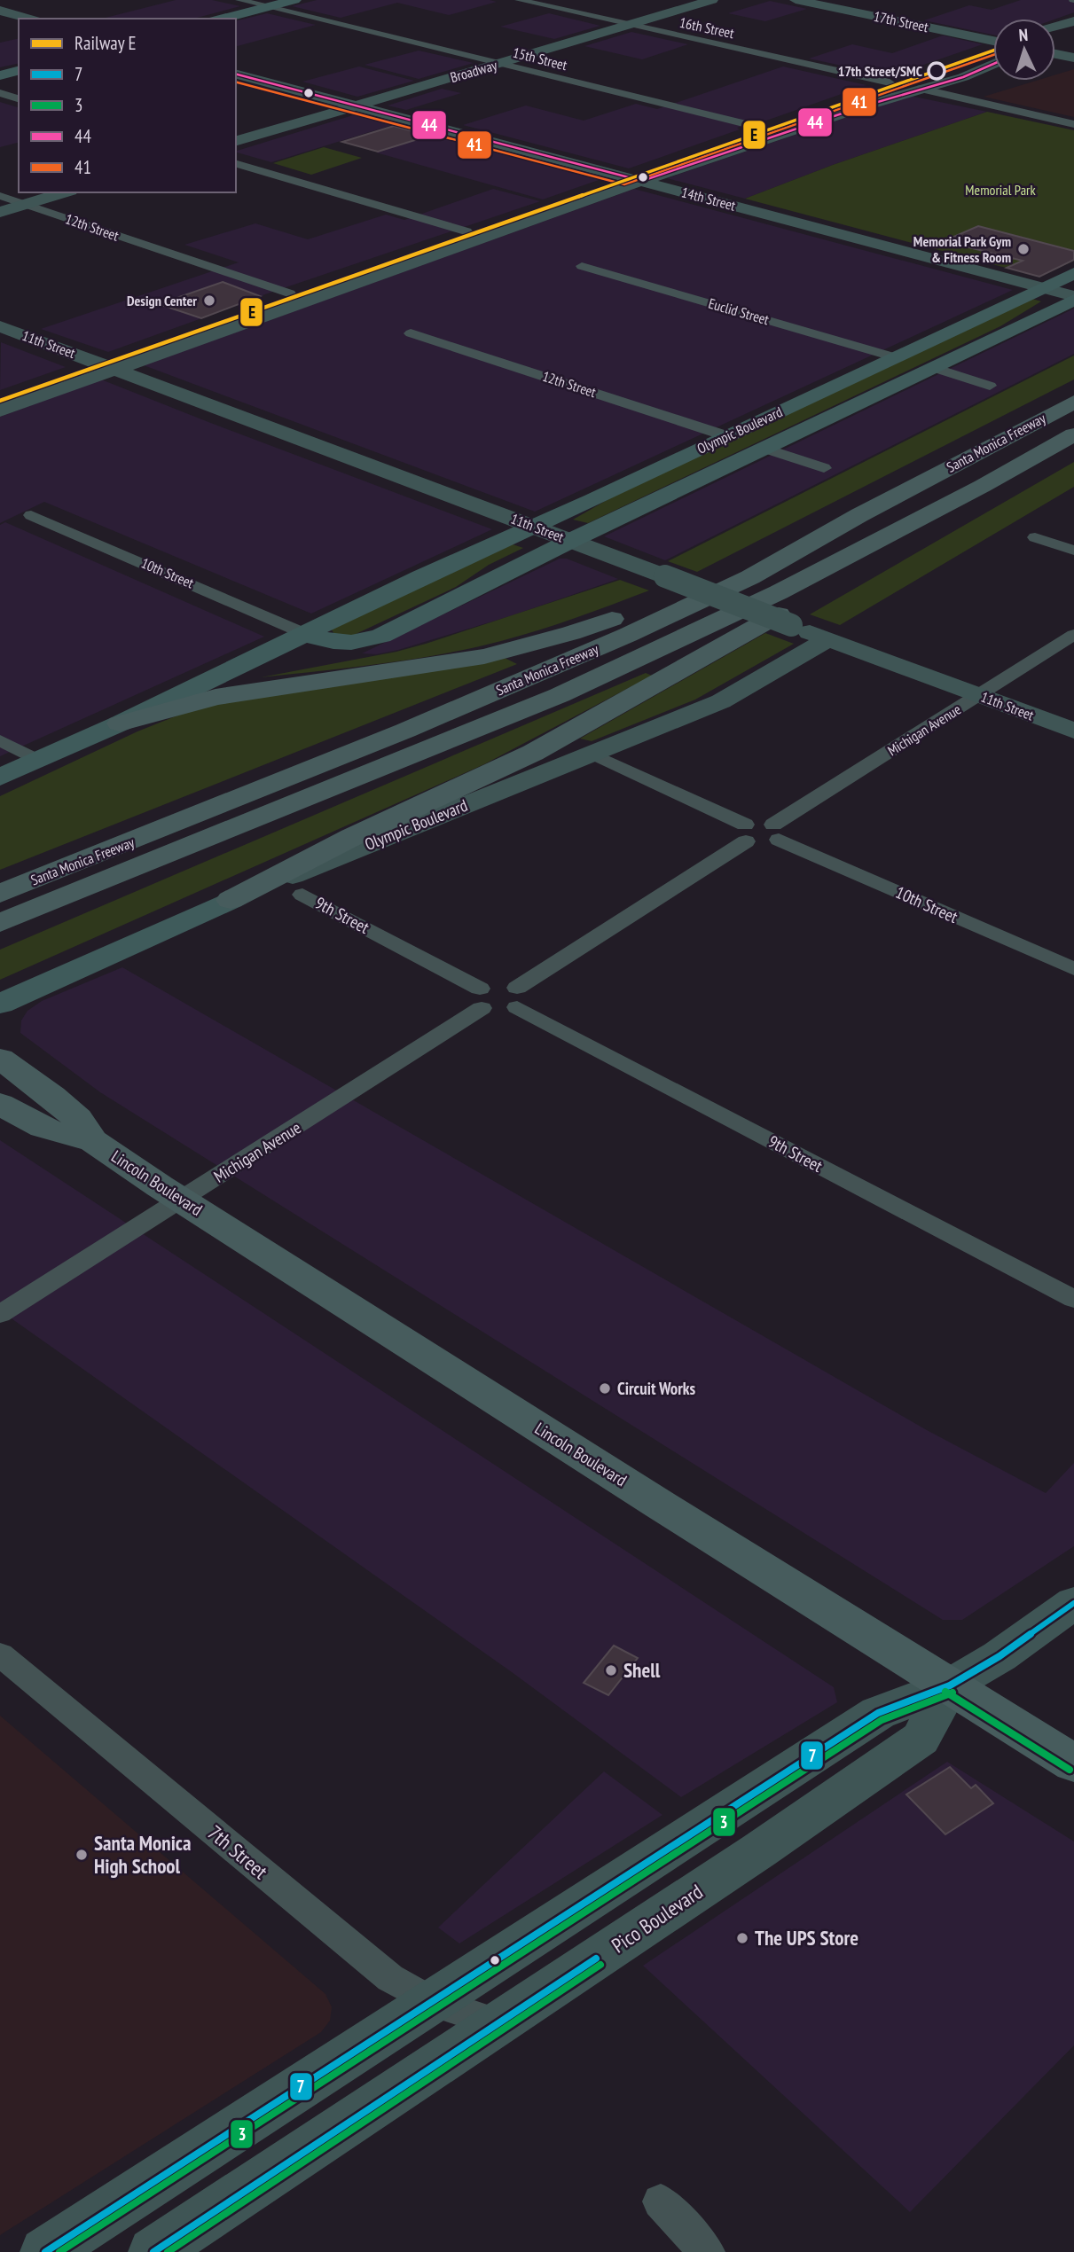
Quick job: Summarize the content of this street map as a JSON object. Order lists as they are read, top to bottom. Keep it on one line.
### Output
{"streets":{"highway":["Santa Monica Freeway","Lincoln Boulevard"],"main road":["17th Street","Broadway","14th Street","11th Street","Olympic Boulevard","Pico Boulevard"],"street":["16th Street","15th Street","12th Street","Euclid Street","10th Street","Michigan Avenue","9th Street","7th Street"]},"crossings":[["16th Street","Broadway"],["15th Street","Broadway"],["Broadway","14th Street"],["14th Street","Olympic Boulevard"],["12th Street","Olympic Boulevard"],["Euclid Street","Olympic Boulevard"],["11th Street","Olympic Boulevard"],["11th Street","Michigan Avenue"],["Olympic Boulevard","10th Street"],["10th Street","Michigan Avenue"],["Michigan Avenue","9th Street"],["Michigan Avenue","Lincoln Boulevard"],["Lincoln Boulevard","Pico Boulevard"],["7th Street","Pico Boulevard"]],"parks":["Memorial Park"],"places":["17th Street/SMC","Memorial Park Gym & Fitness Room","Design Center","Circuit Works","Shell","Santa Monica High School","The UPS Store"],"lines":["rail line E","transit line 41","transit line 44","transit line 7","transit line 3"],"legend":["Railway E","7","3","44","41"],"north":"top"}
